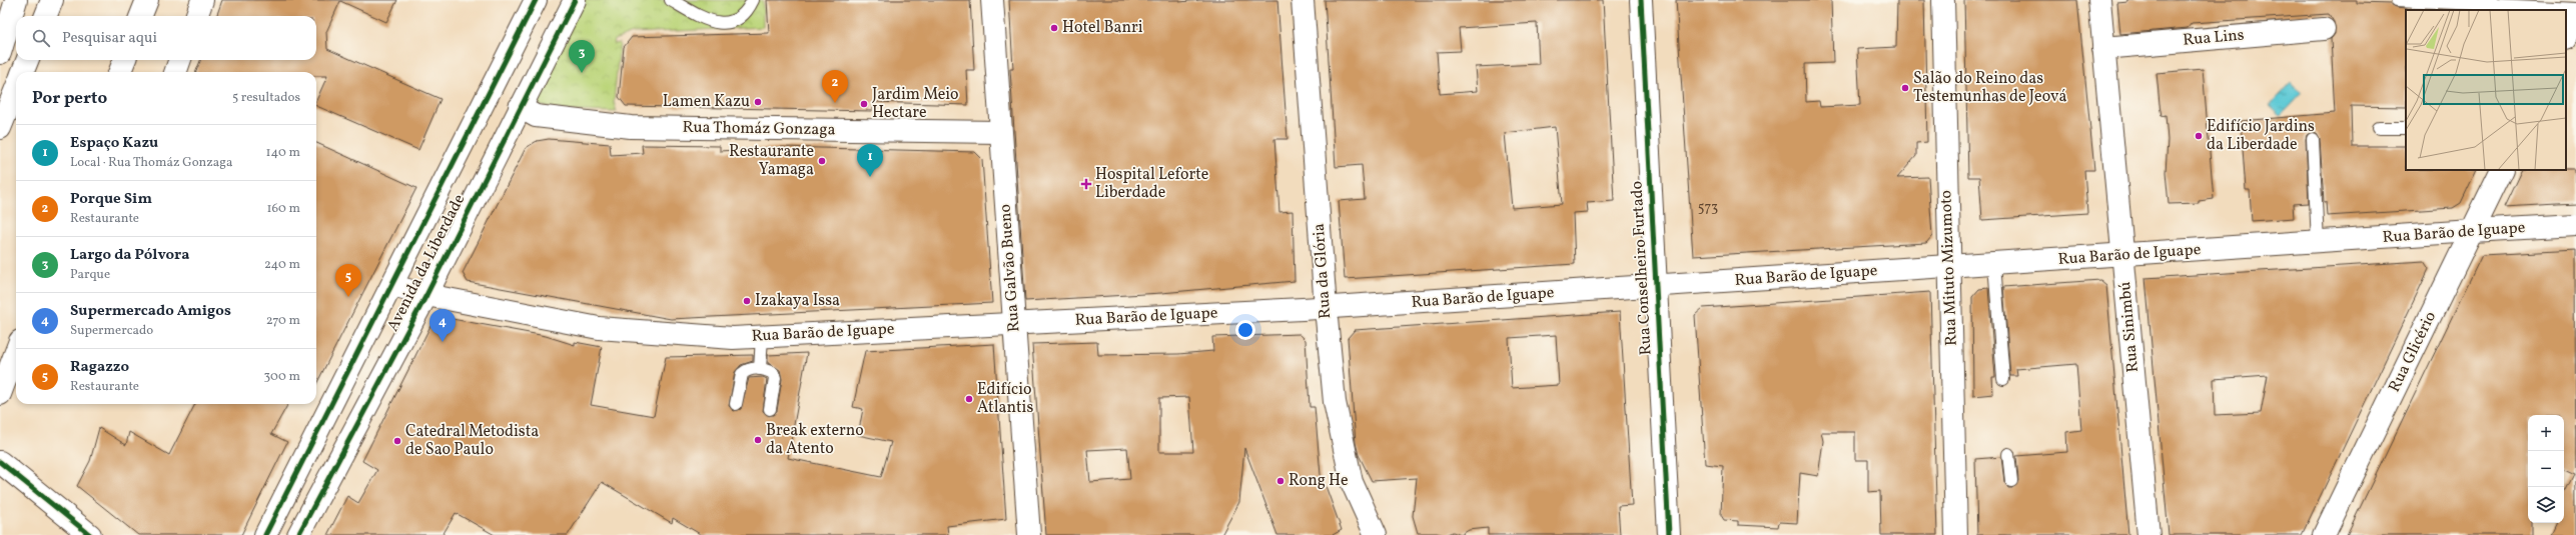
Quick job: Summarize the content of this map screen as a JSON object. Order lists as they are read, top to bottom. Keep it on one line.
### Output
{"streets":{"main road":["Rua Lins","Rua Thomáz Gonzaga","Rua Barão de Iguape","Avenida da Liberdade","Rua Galvão Bueno","Rua Conselheiro Furtado","Rua Mituto Mizumoto","Rua da Glória","Rua Sinimbú","Rua Glicério"]},"crossings":[["Rua Lins","Rua Sinimbú"],["Rua Thomáz Gonzaga","Avenida da Liberdade"],["Rua Thomáz Gonzaga","Rua Galvão Bueno"],["Rua Barão de Iguape","Avenida da Liberdade"],["Rua Barão de Iguape","Rua Galvão Bueno"],["Rua Barão de Iguape","Rua Conselheiro Furtado"],["Rua Barão de Iguape","Rua Mituto Mizumoto"],["Rua Barão de Iguape","Rua da Glória"],["Rua Barão de Iguape","Rua Sinimbú"],["Rua Barão de Iguape","Rua Glicério"]],"places":{"other":["Hotel Banri","Salão do Reino das Testemunhas de Jeová","Lamen Kazu","Jardim Meio Hectare","Edifício Jardins da Liberdade","Restaurante Yamaga","Izakaya Issa","Edifício Atlantis","Break externo da Atento","Catedral Metodista de Sao Paulo","Rong He"],"health":["Hospital Leforte Liberdade"]},"house_numbers":["573"],"page":{"search":"Pesquisar aqui","pins":["3","2","1","5","4"],"heading":["Por perto","5 resultados"],"list":[{"mark":"1","name":"Espaço Kazu","note":"Local · Rua Thomáz Gonzaga","value":"140 m"},{"mark":"2","name":"Porque Sim","note":"Restaurante","value":"160 m"},{"mark":"3","name":"Largo da Pólvora","note":"Parque","value":"240 m"},{"mark":"4","name":"Supermercado Amigos","note":"Supermercado","value":"270 m"},{"mark":"5","name":"Ragazzo","note":"Restaurante","value":"300 m"}],"map_buttons":["+","−"]}}
